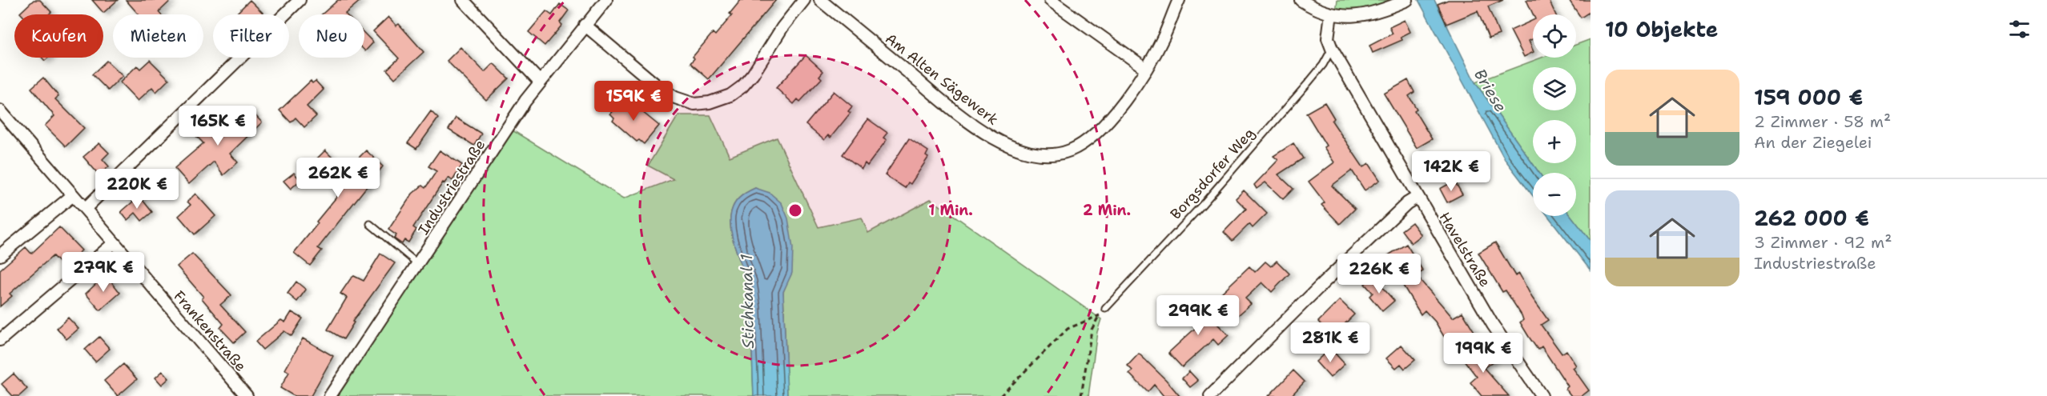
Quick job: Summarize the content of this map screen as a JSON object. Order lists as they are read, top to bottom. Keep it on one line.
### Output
{"streets":{"street":["Am Alten Sägewerk","Industriestraße","Havelstraße","Frankenstraße"],"lane":["Borgsdorfer Weg"]},"crossings":[["Borgsdorfer Weg","Havelstraße"]],"water":["Briese","Stichkanal 1"],"page":{"heading":"10 Objekte","map_buttons":["+","−"],"chip":["Kaufen","Mieten","Filter","Neu"],"list":[{"name":"159 000 €","note":"2 Zimmer · 58 m² · An der Ziegelei"},{"name":"262 000 €","note":"3 Zimmer · 92 m² · Industriestraße"}],"price":["159K €","165K €","142K €","262K €","220K €","279K €","226K €","299K €","281K €","199K €"]},"rings":["1 Min.","2 Min."]}
